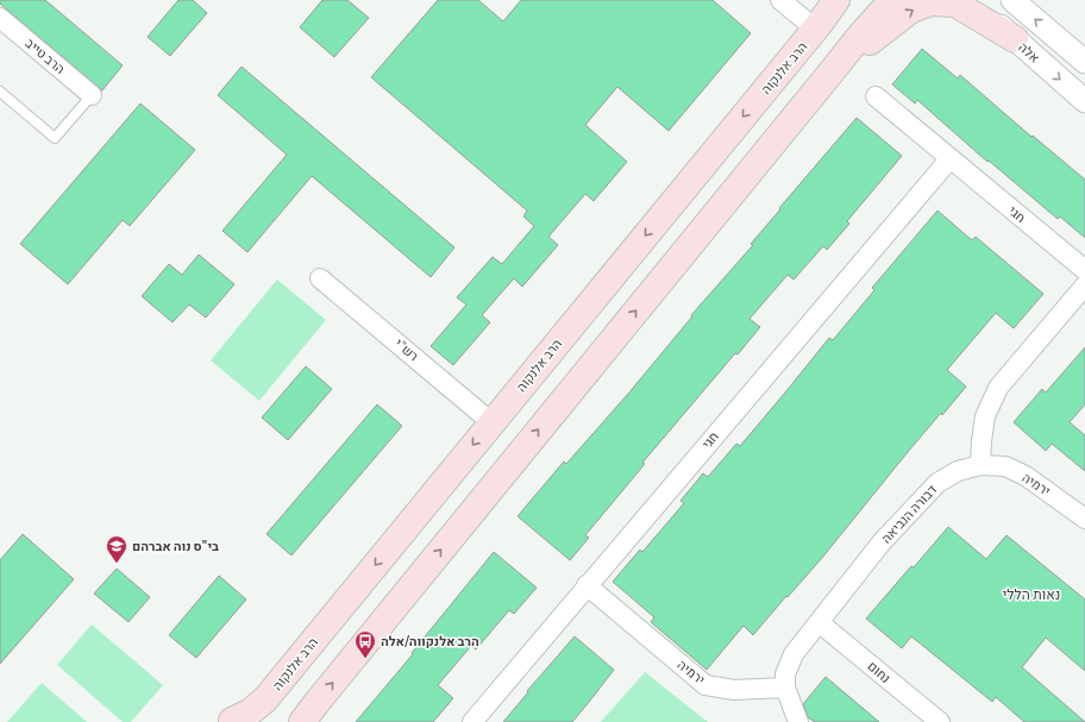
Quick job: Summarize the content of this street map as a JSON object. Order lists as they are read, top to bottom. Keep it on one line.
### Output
{"streets":{"main road":["הרב אלנקוה"],"street":["אלה","הרב טייב","חגי","רש\"י","ירמיה","דבורה הנביאה","נחום"]},"crossings":[["הרב אלנקוה","רש\"י"],["חגי","ירמיה"],["ירמיה","דבורה הנביאה"],["דבורה הנביאה","נחום"]],"districts":["נאות הללי"],"places":{"school or university":["בי\"ס נוה אברהם"],"bus stop":["הרב אלנקווה/אלה"]}}
